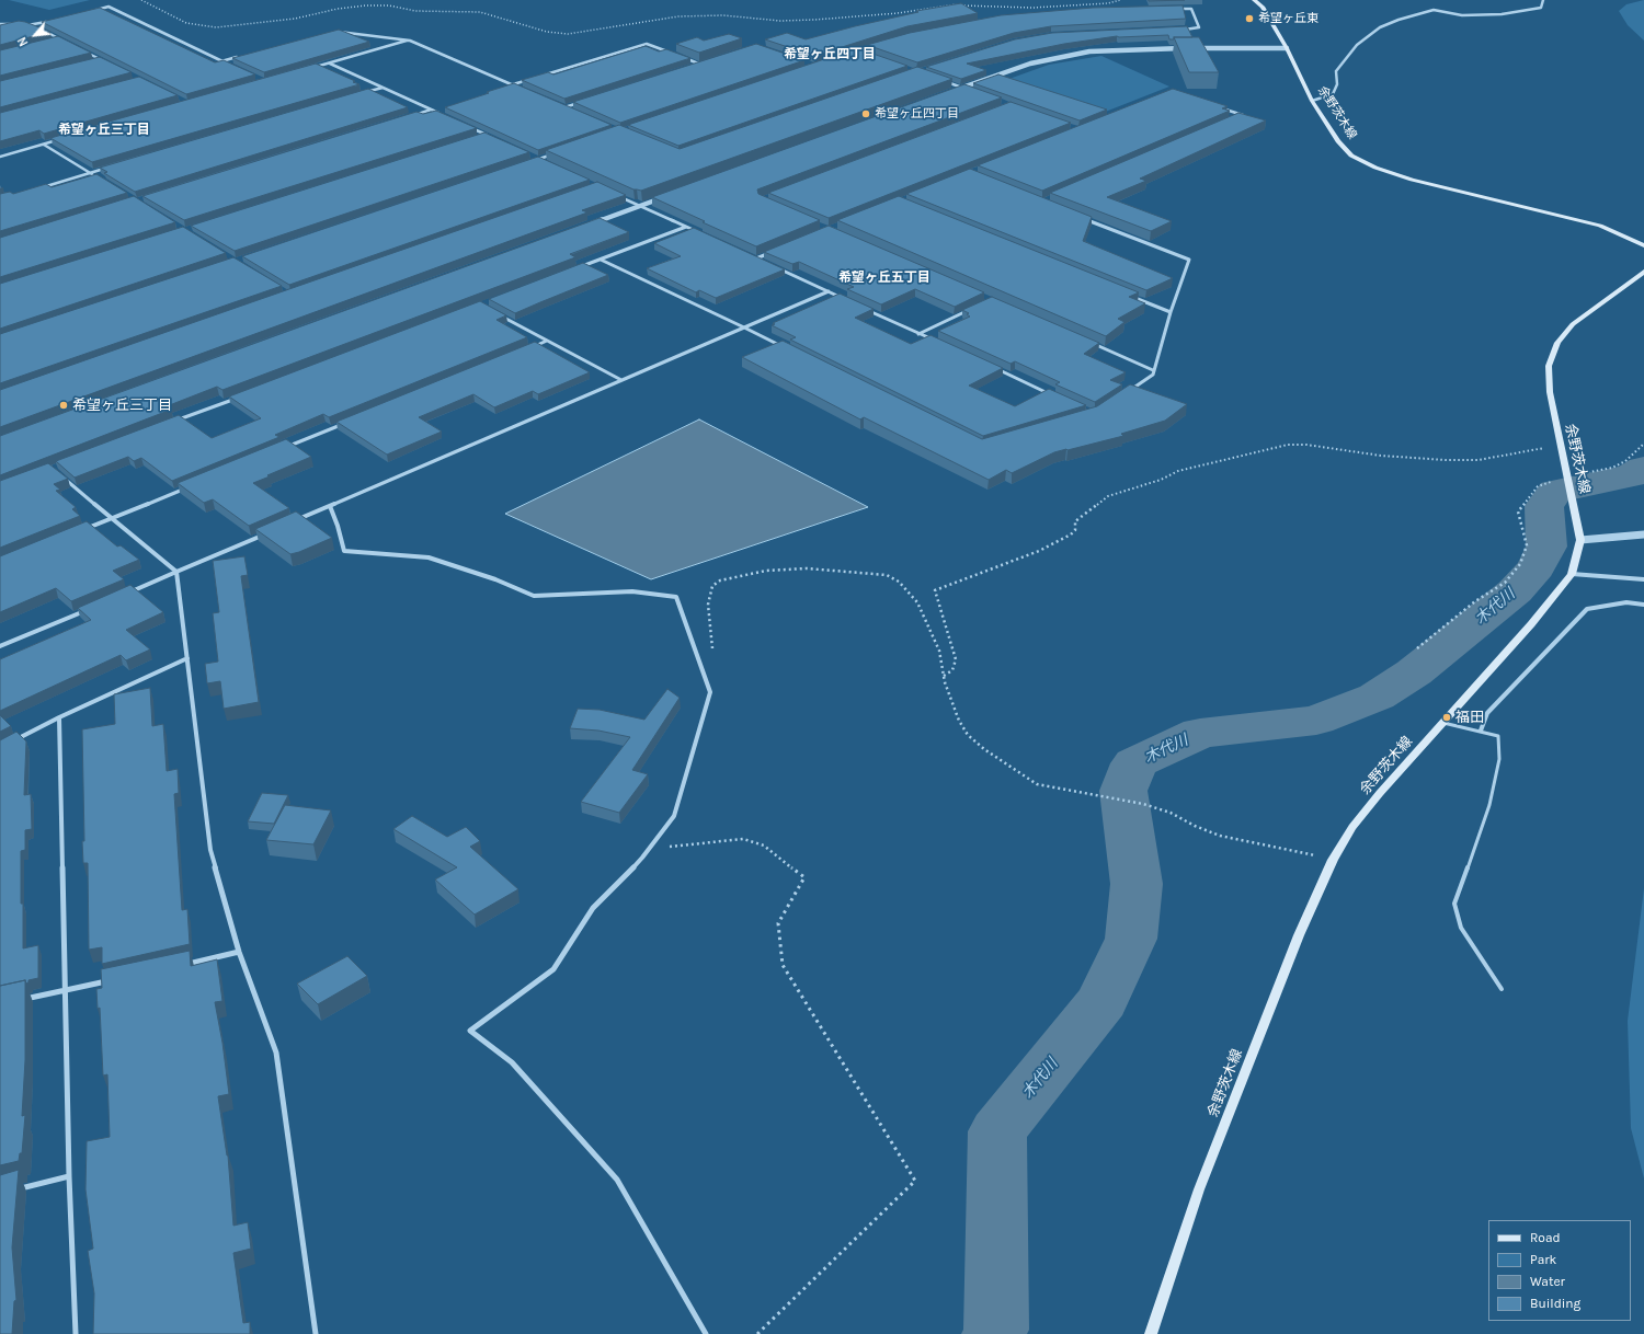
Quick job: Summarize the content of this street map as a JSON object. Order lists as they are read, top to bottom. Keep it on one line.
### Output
{"streets":{"main road":["余野茨木線"]},"districts":["希望ヶ丘四丁目","希望ヶ丘三丁目","希望ヶ丘五丁目"],"water":["木代川"],"places":["希望ヶ丘東","希望ヶ丘四丁目","希望ヶ丘三丁目","福田"],"legend":["Road","Park","Water","Building"],"north":"bottom left"}
